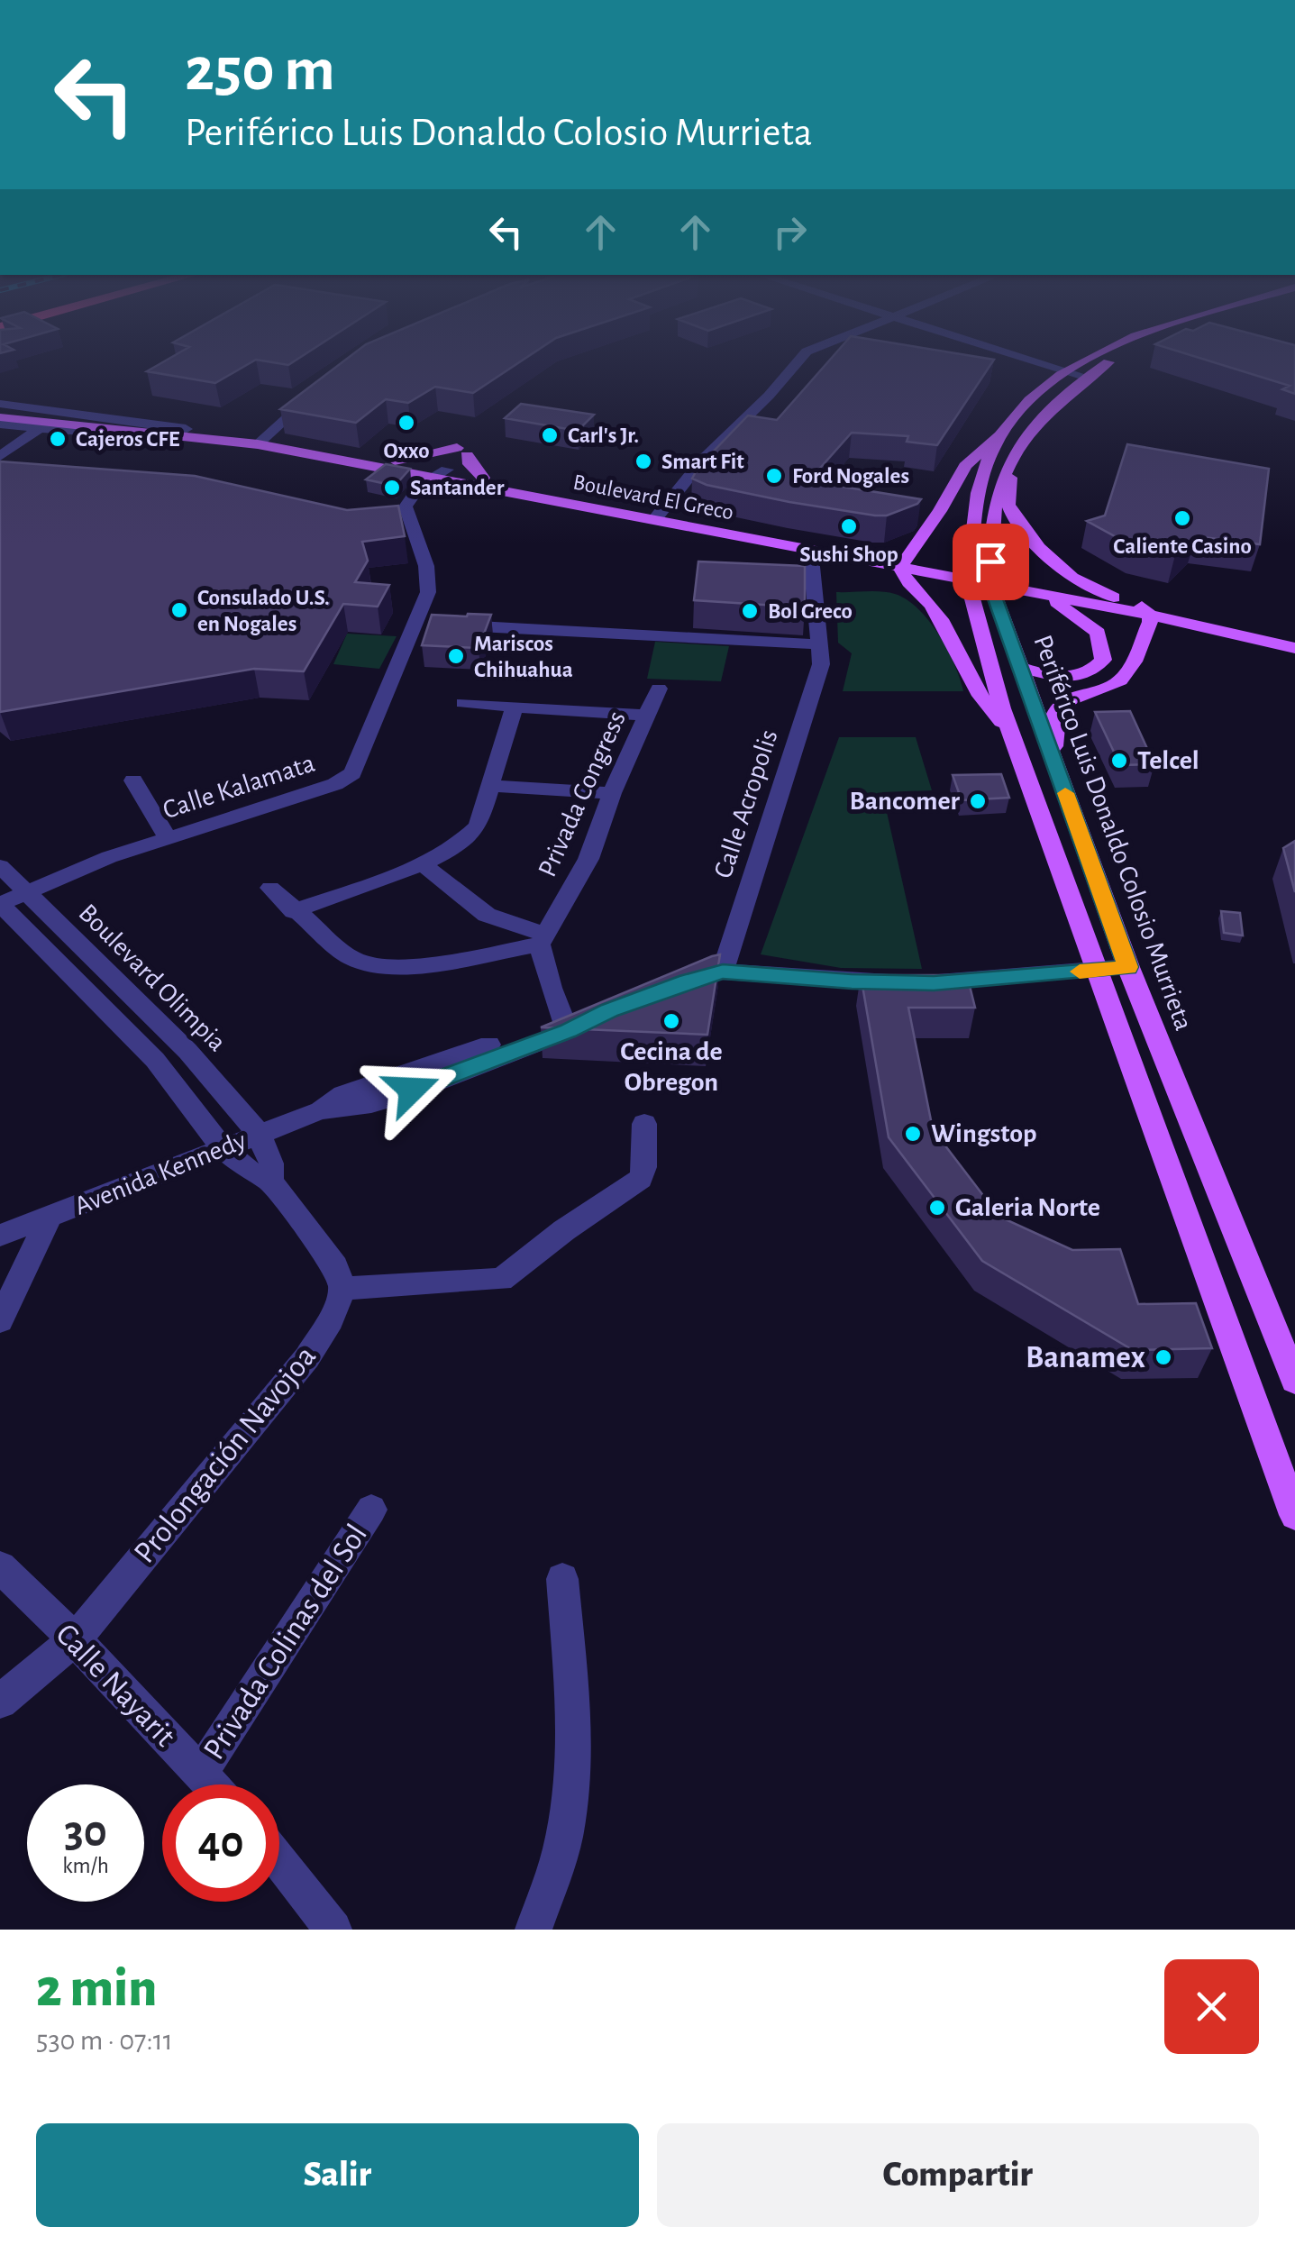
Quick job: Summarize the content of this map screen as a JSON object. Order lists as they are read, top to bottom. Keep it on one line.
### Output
{"streets":{"main road":["Boulevard El Greco","Periférico Luis Donaldo Colosio Murrieta"],"street":["Calle Kalamata","Privada Congress","Calle Acropolis","Boulevard Olimpia","Avenida Kennedy","Prolongación Navojoa","Privada Colinas del Sol","Calle Nayarit"]},"crossings":[["Boulevard El Greco","Calle Kalamata"],["Boulevard El Greco","Calle Acropolis"],["Calle Kalamata","Boulevard Olimpia"],["Boulevard Olimpia","Avenida Kennedy"],["Prolongación Navojoa","Calle Nayarit"],["Privada Colinas del Sol","Calle Nayarit"]],"places":["Oxxo","Carl's Jr.","Cajeros CFE","Smart Fit","Ford Nogales","Santander","Caliente Casino","Sushi Shop","Consulado U.S. en Nogales","Bol Greco","Mariscos Chihuahua","Telcel","Bancomer","Cecina de Obregon","Wingstop","Galeria Norte","Banamex"],"page":{"turn":["250 m","Periférico Luis Donaldo Colosio Murrieta"],"speed":"30 km/h","limit":"40","heading":["2 min","530 m · 07:11"],"buttons":["Salir","Compartir"]}}
